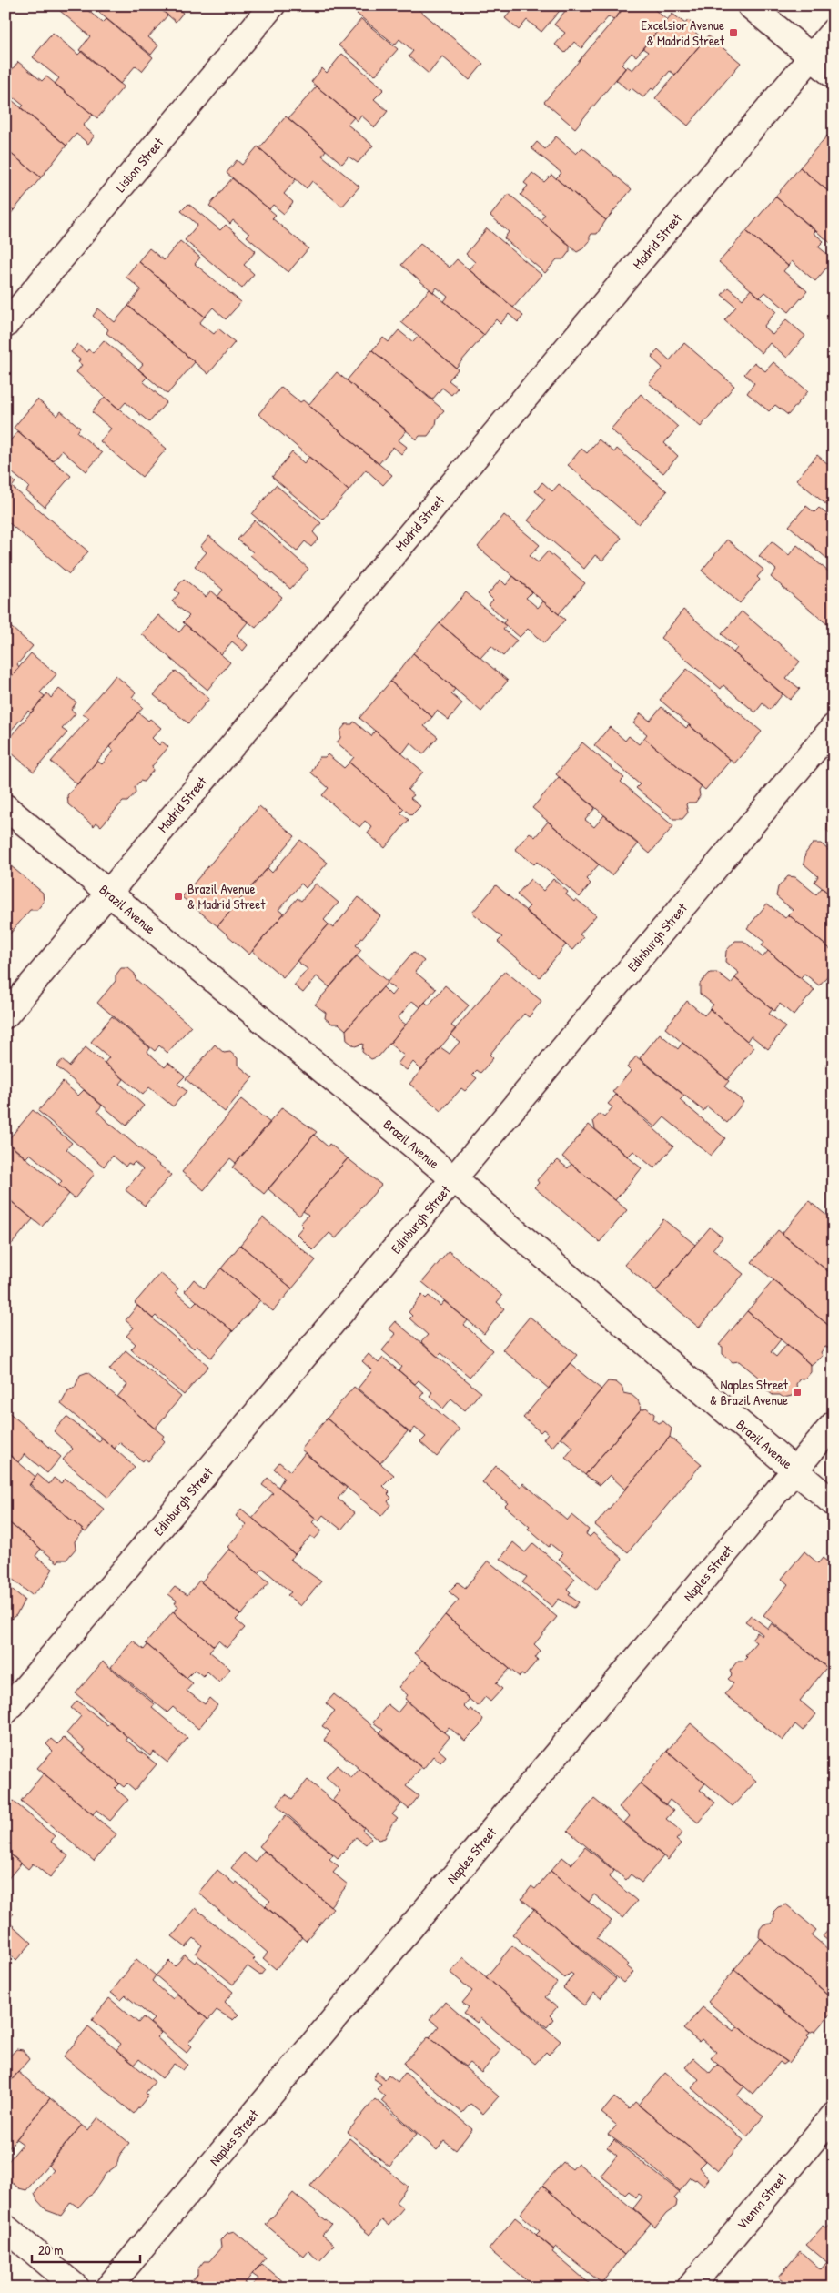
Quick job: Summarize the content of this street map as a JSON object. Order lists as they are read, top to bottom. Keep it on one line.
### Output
{"streets":{"street":["Lisbon Street","Madrid Street","Brazil Avenue","Edinburgh Street","Naples Street","Vienna Street"]},"crossings":[["Madrid Street","Brazil Avenue"],["Brazil Avenue","Edinburgh Street"],["Brazil Avenue","Naples Street"]],"places":{"transit":["Excelsior Avenue & Madrid Street","Brazil Avenue & Madrid Street","Naples Street & Brazil Avenue"]},"scale_bar":"20 m"}
